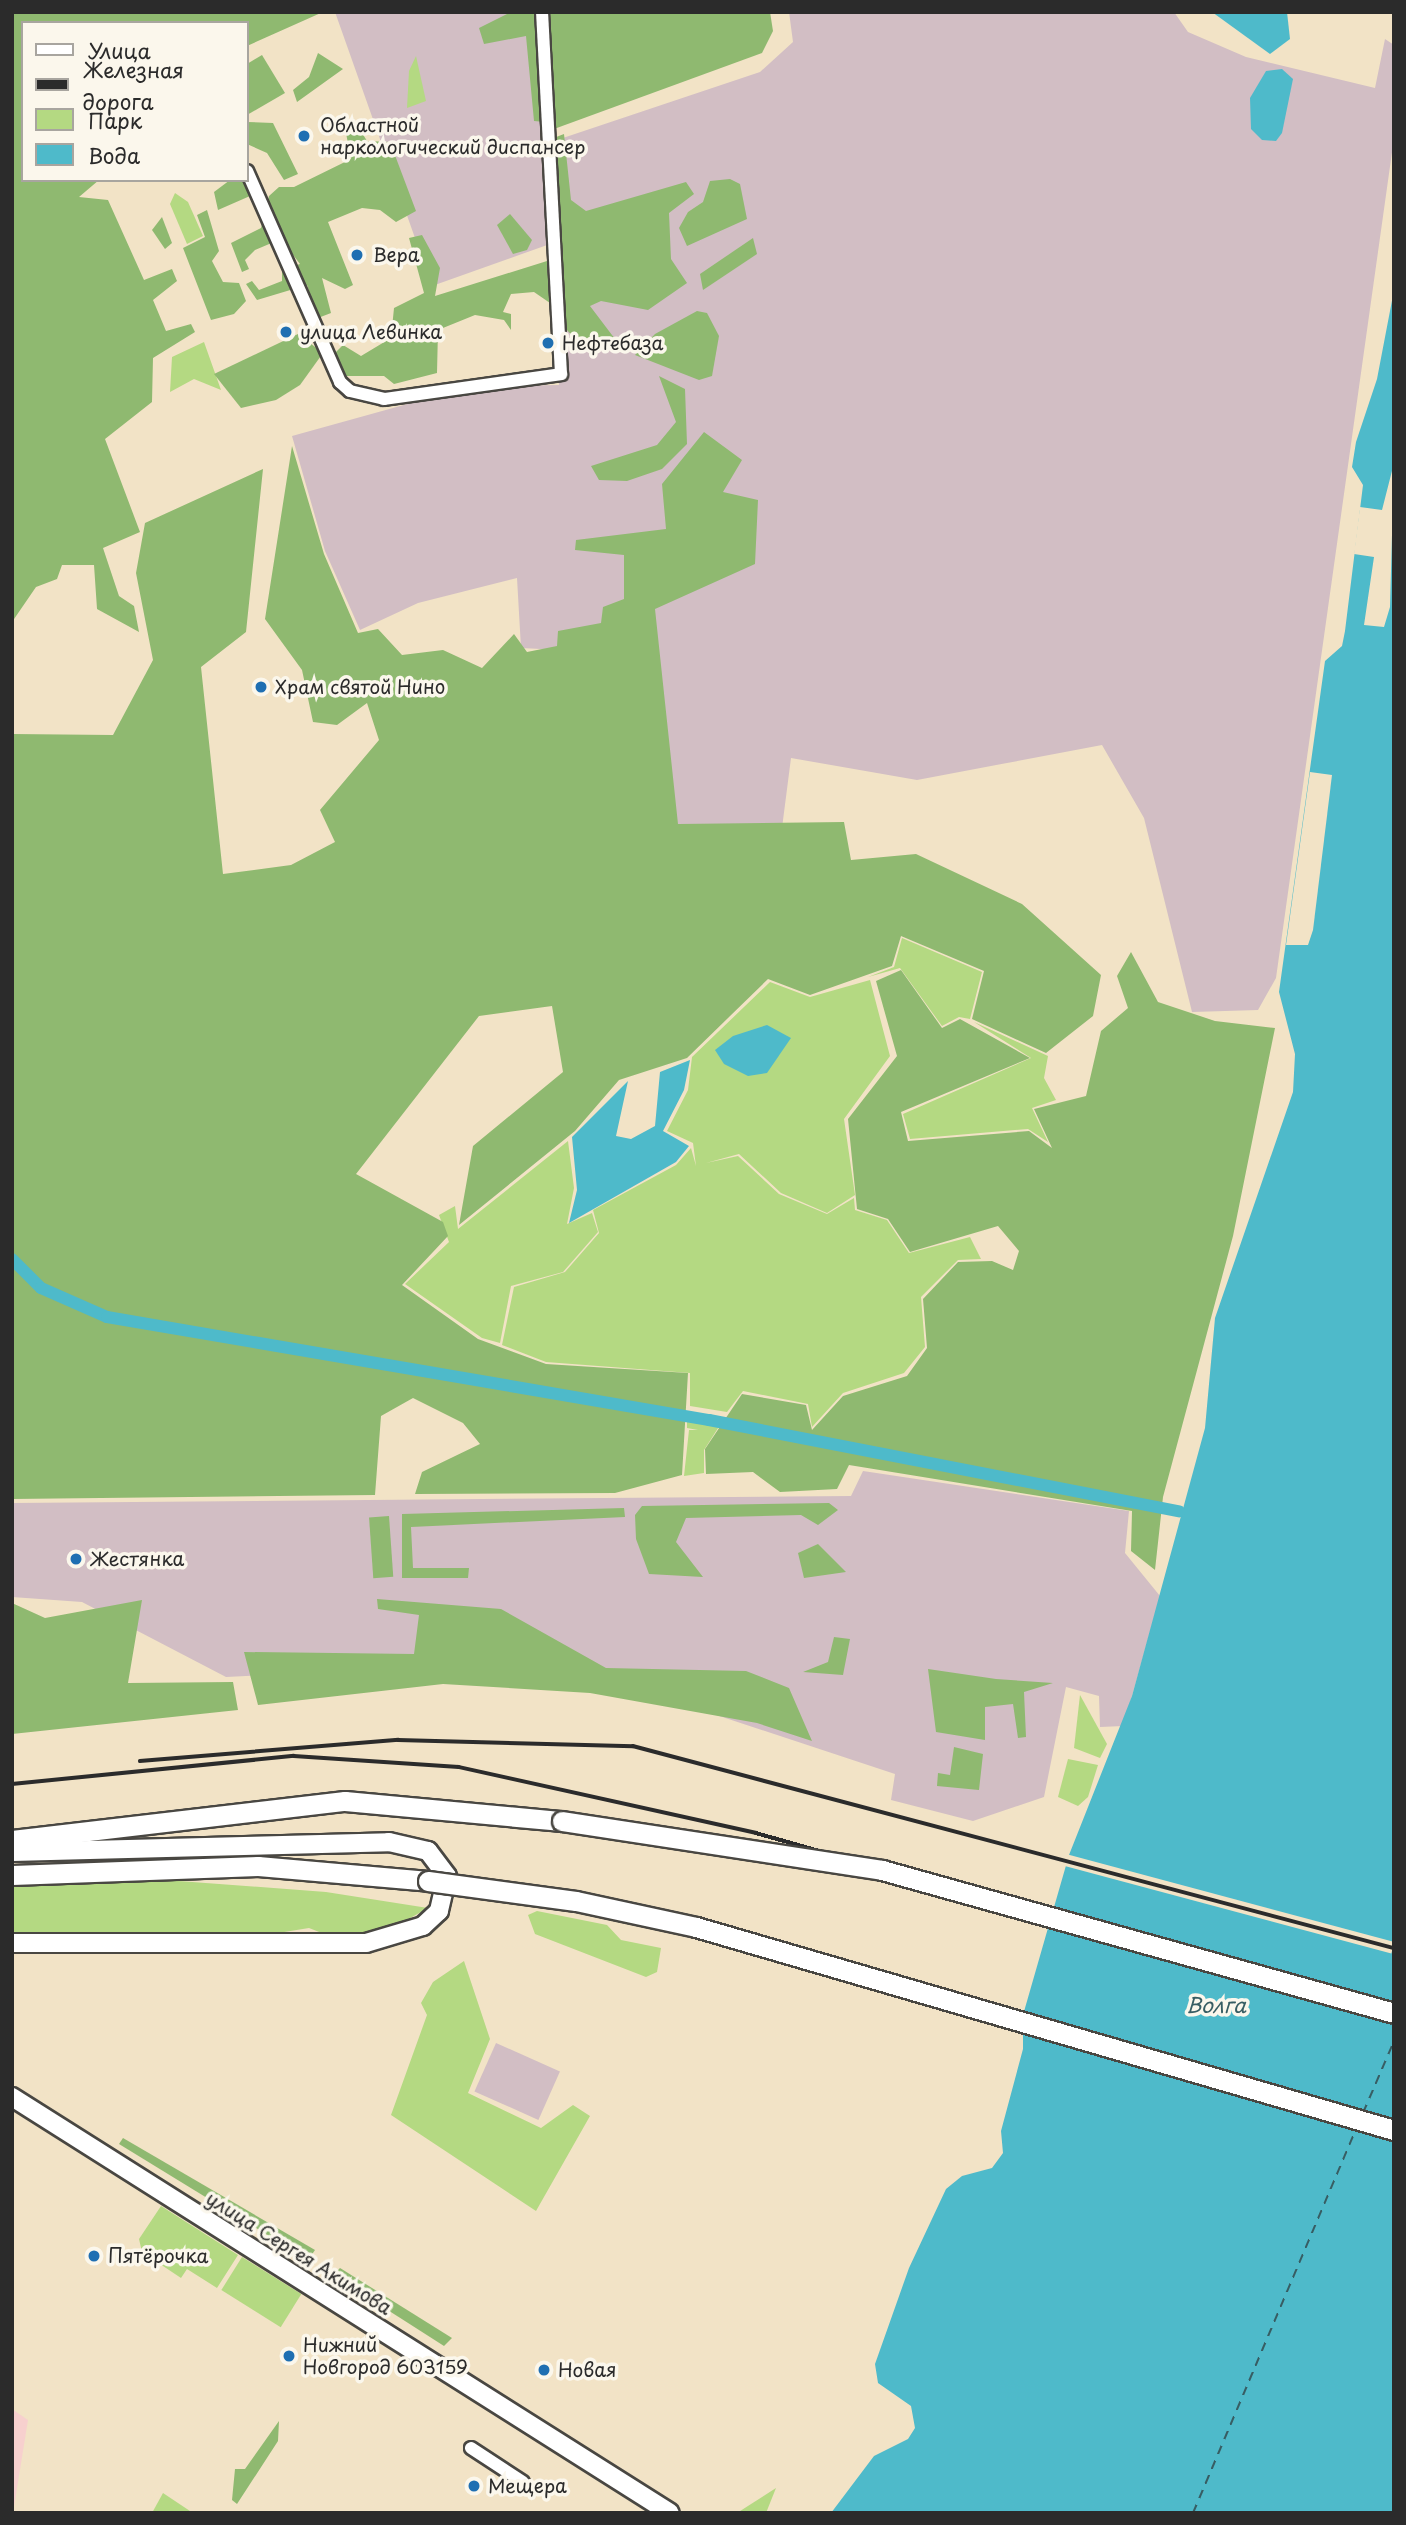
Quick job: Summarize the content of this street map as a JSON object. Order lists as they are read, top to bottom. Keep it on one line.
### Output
{"streets":{"street":["улица Сергея Акимова"]},"water":["Волга"],"places":["Областной наркологический диспансер","Вера","улица Левинка","Нефтебаза","Храм святой Нино","Жестянка","Пятёрочка","Нижний Новгород 603159","Новая","Мещера"],"legend":["Улица","Железная дорога","Парк","Вода"]}
